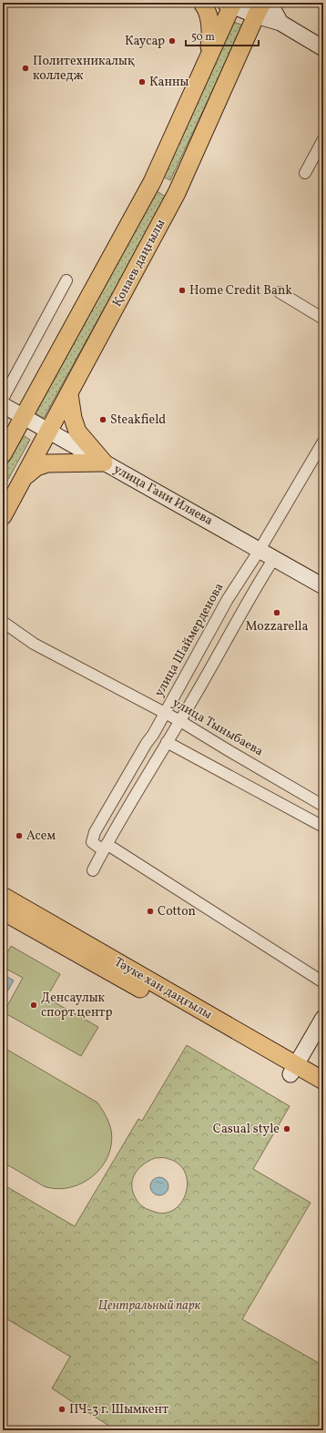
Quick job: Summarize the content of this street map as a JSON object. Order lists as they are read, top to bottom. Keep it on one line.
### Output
{"streets":{"main road":["Қонаев даңғылы","Тәуке хан даңғылы"],"street":["улица Гани Иляева","улица Шаймерденова","улица Тыныбаева"]},"crossings":[["Қонаев даңғылы","улица Гани Иляева"],["улица Гани Иляева","улица Шаймерденова"],["улица Шаймерденова","улица Тыныбаева"]],"parks":["Центральный парк"],"places":["Каусар","Политехникалық колледж","Канны","Home Credit Bank","Steakfield","Mozzarella","Асем","Cotton","Денсаулык спорт центр","Casual style","ПЧ-3 г. Шымкент"],"scale_bar":"50 m"}
